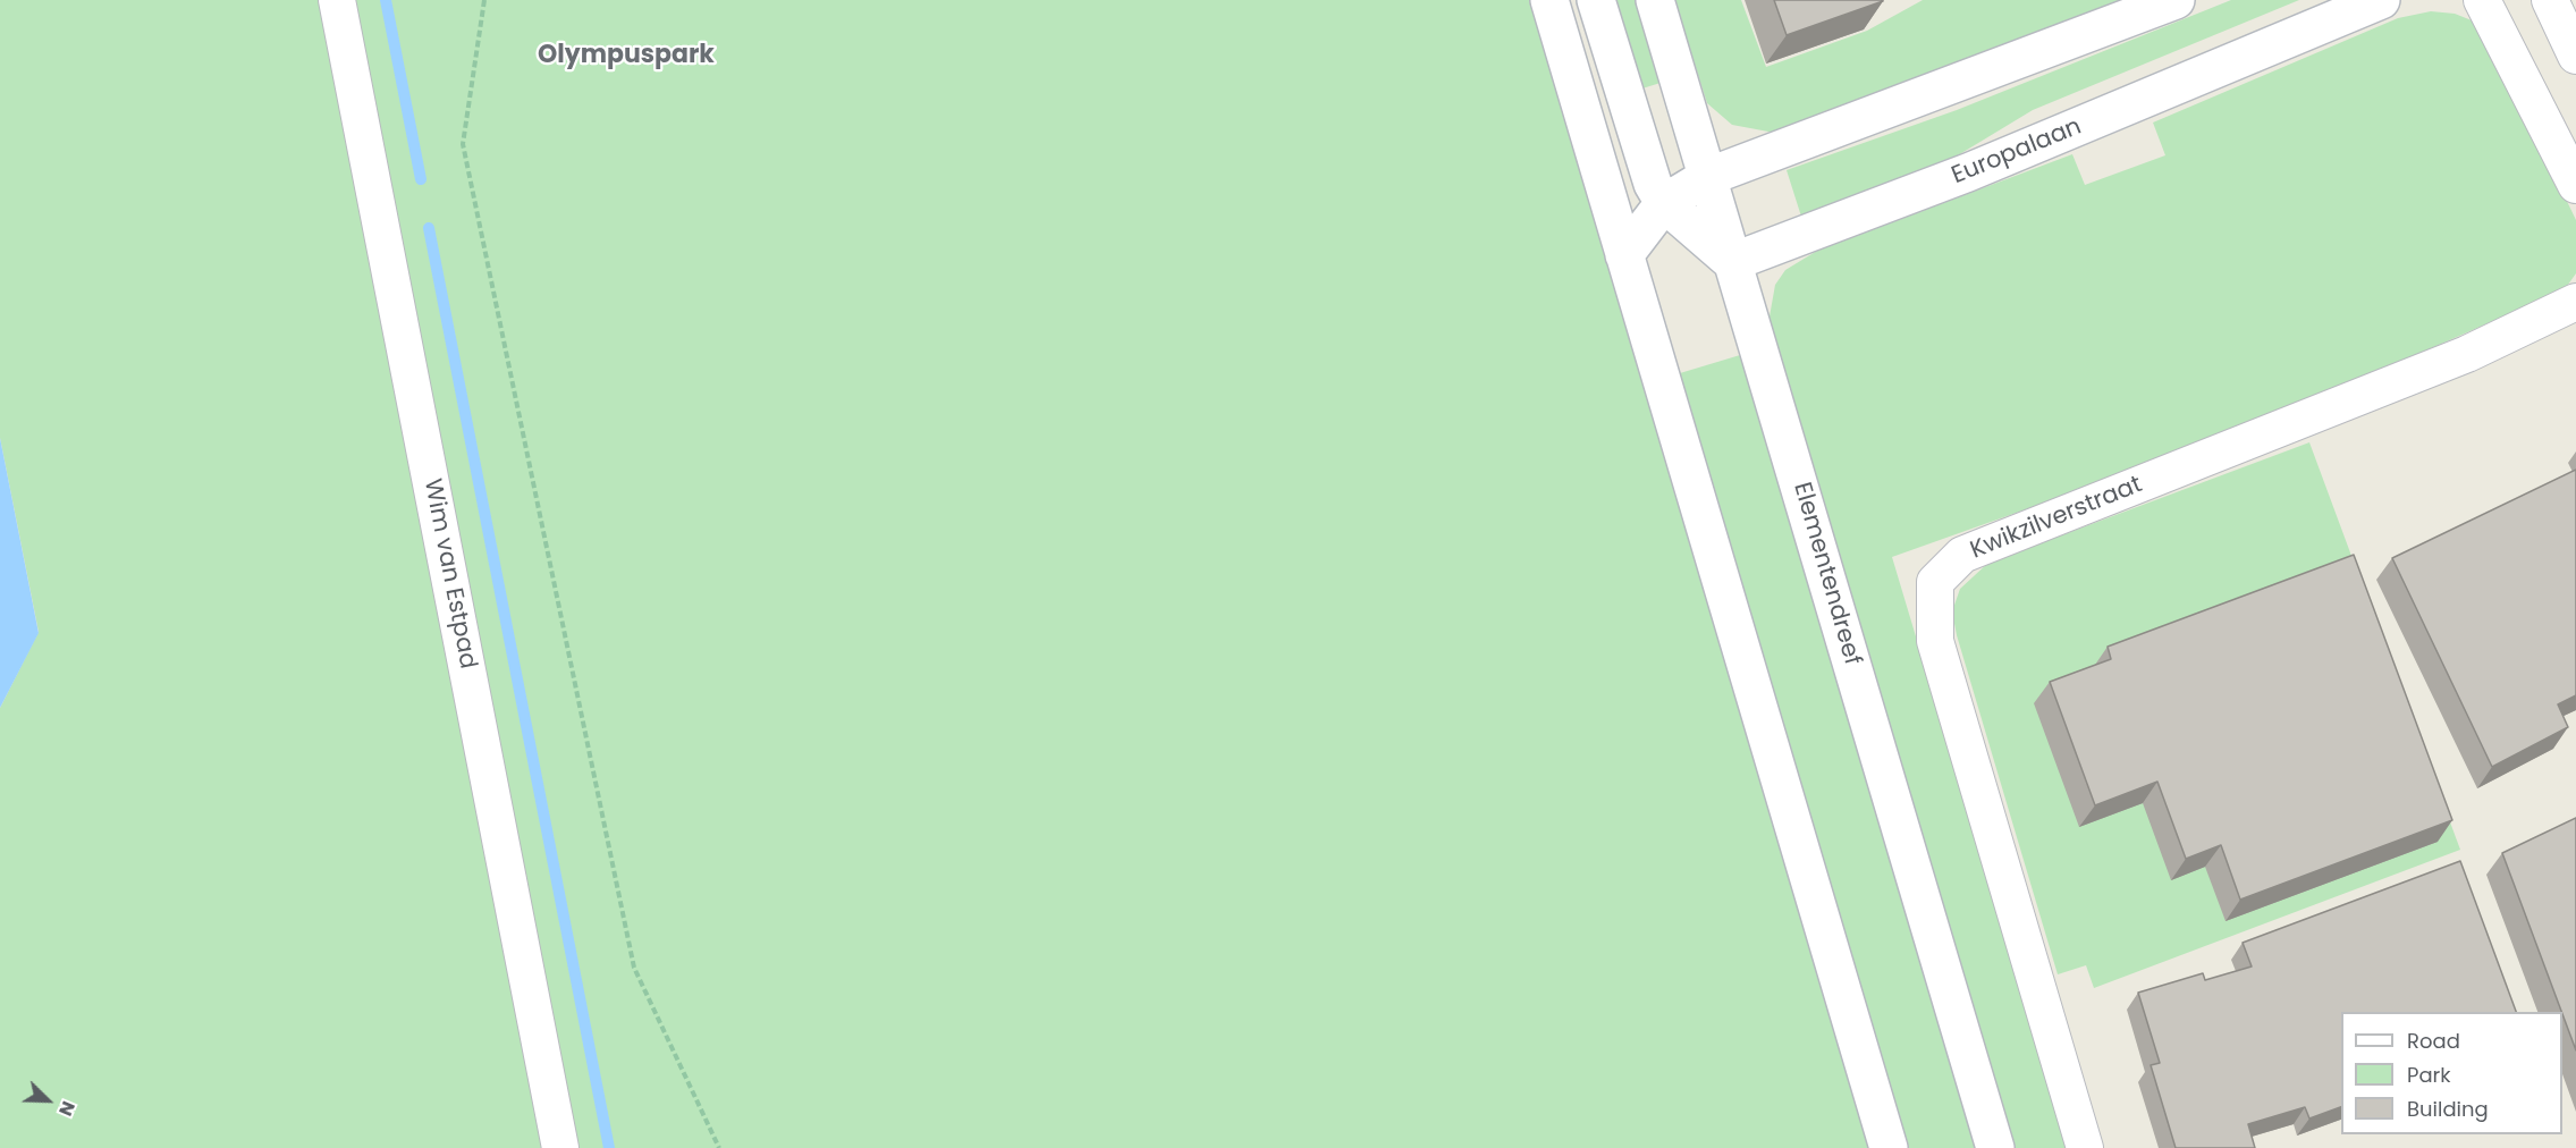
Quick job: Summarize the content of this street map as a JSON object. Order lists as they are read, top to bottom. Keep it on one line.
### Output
{"streets":{"main road":["Europalaan","Elementendreef"],"street":["Kwikzilverstraat","Wim van Estpad"]},"crossings":[["Europalaan","Elementendreef"]],"districts":["Olympuspark"],"legend":["Road","Park","Building"],"north":"bottom right"}
